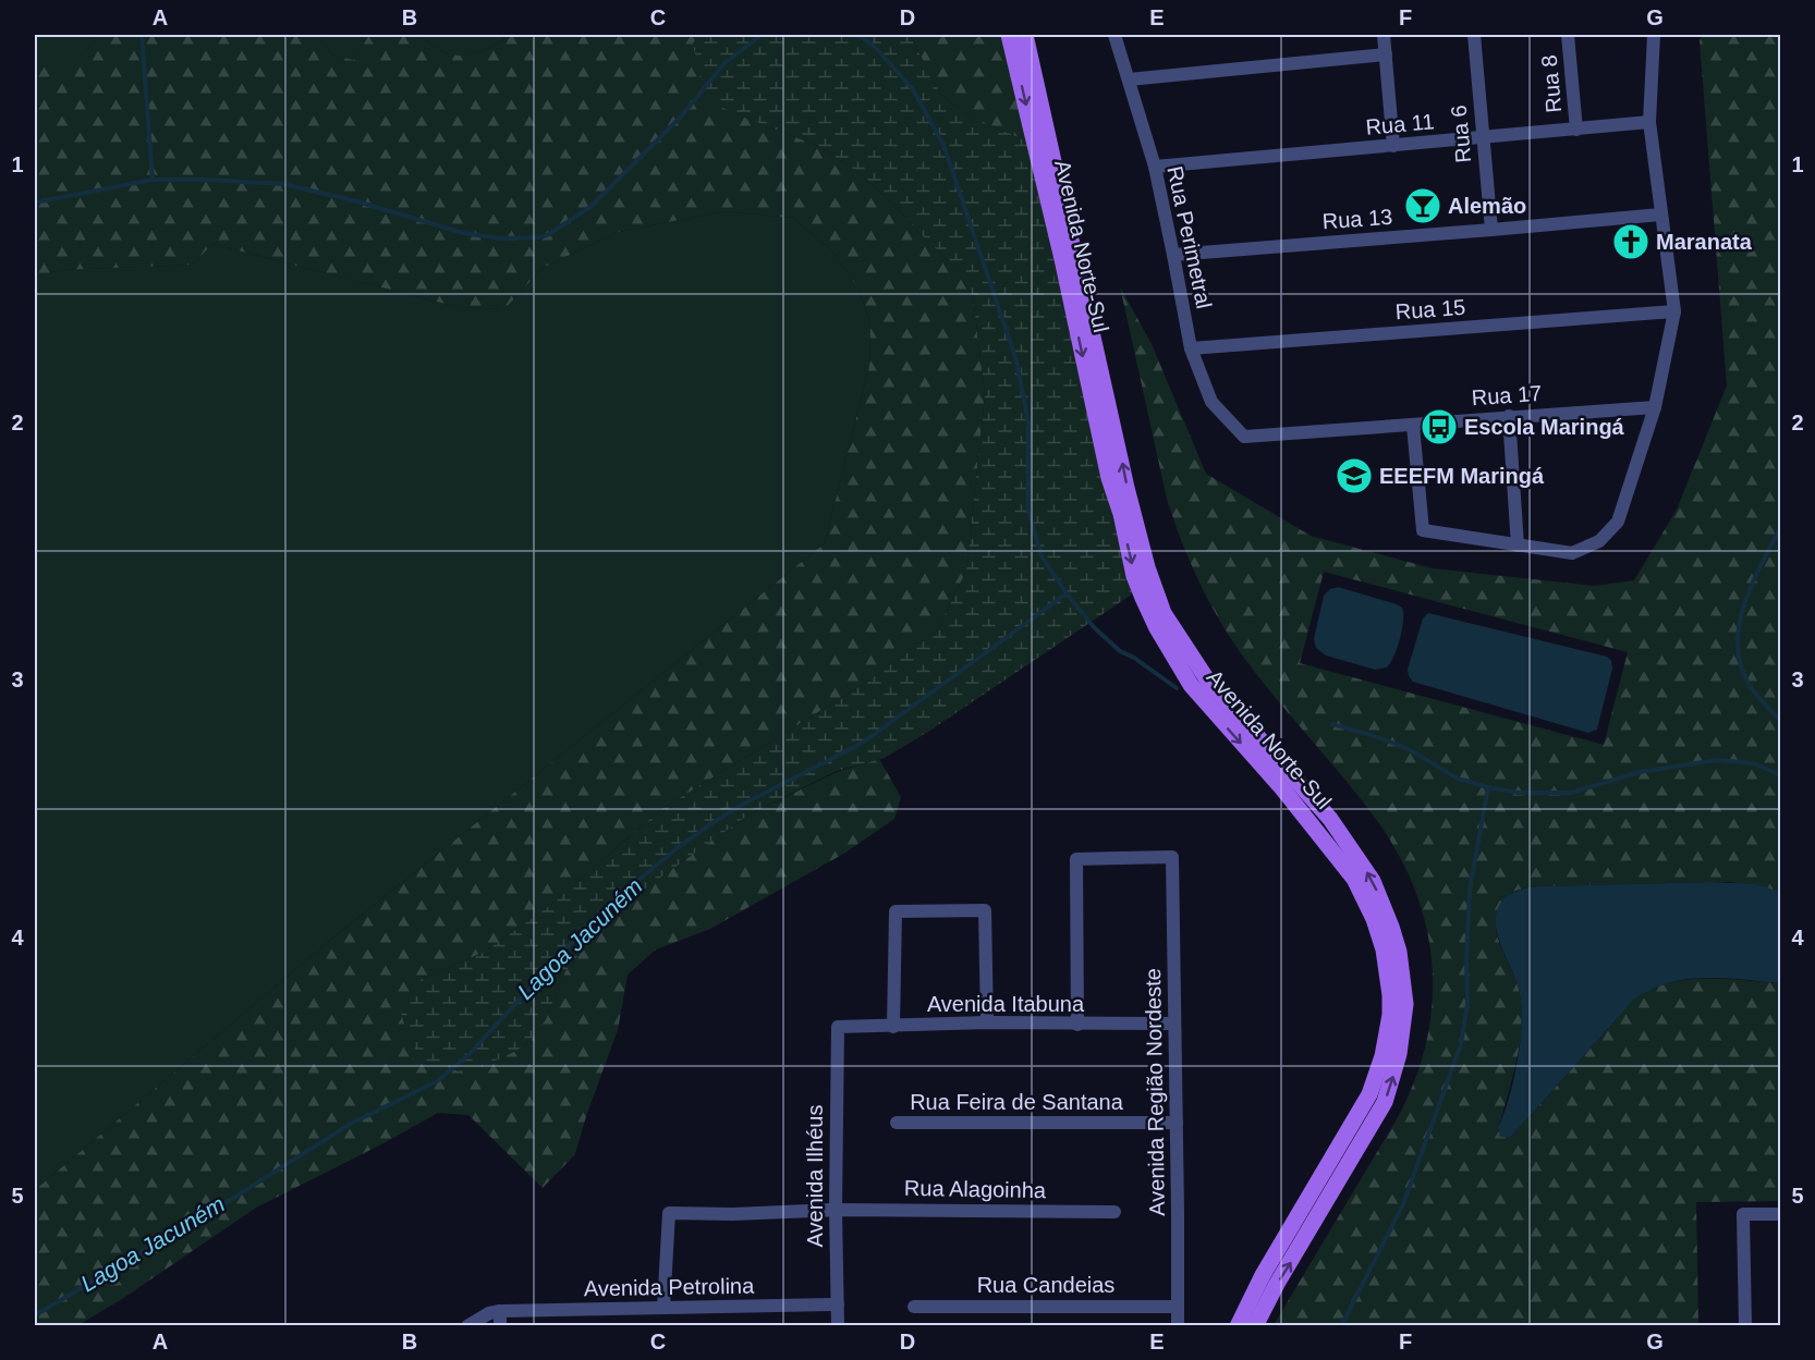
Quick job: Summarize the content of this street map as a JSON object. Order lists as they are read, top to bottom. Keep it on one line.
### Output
{"streets":{"main road":["Avenida Norte-Sul"],"street":["Rua 8","Rua 11","Rua 6","Rua 13","Rua Perimetral","Rua 15","Rua 17","Avenida Itabuna","Avenida Região Nordeste","Rua Feira de Santana","Avenida Ilhéus","Rua Alagoinha","Rua Candeias","Avenida Petrolina"]},"crossings":[["Rua 8","Rua 11"],["Rua 11","Rua 6"],["Rua 11","Rua Perimetral"],["Rua 6","Rua 13"],["Rua 13","Rua Perimetral"],["Rua Perimetral","Rua 15"],["Rua Perimetral","Rua 17"],["Avenida Itabuna","Avenida Região Nordeste"],["Avenida Itabuna","Avenida Ilhéus"],["Avenida Região Nordeste","Rua Feira de Santana"],["Avenida Região Nordeste","Rua Candeias"],["Avenida Ilhéus","Rua Alagoinha"],["Avenida Ilhéus","Avenida Petrolina"],["Rua Alagoinha","Avenida Petrolina"]],"water":["Lagoa Jacuném"],"places":{"bar":["Alemão"],"church":["Maranata"],"bus stop":["Escola Maringá"],"school or university":["EEEFM Maringá"]},"grid":{"columns":["A","B","C","D","E","F","G"],"rows":["1","2","3","4","5"]}}
